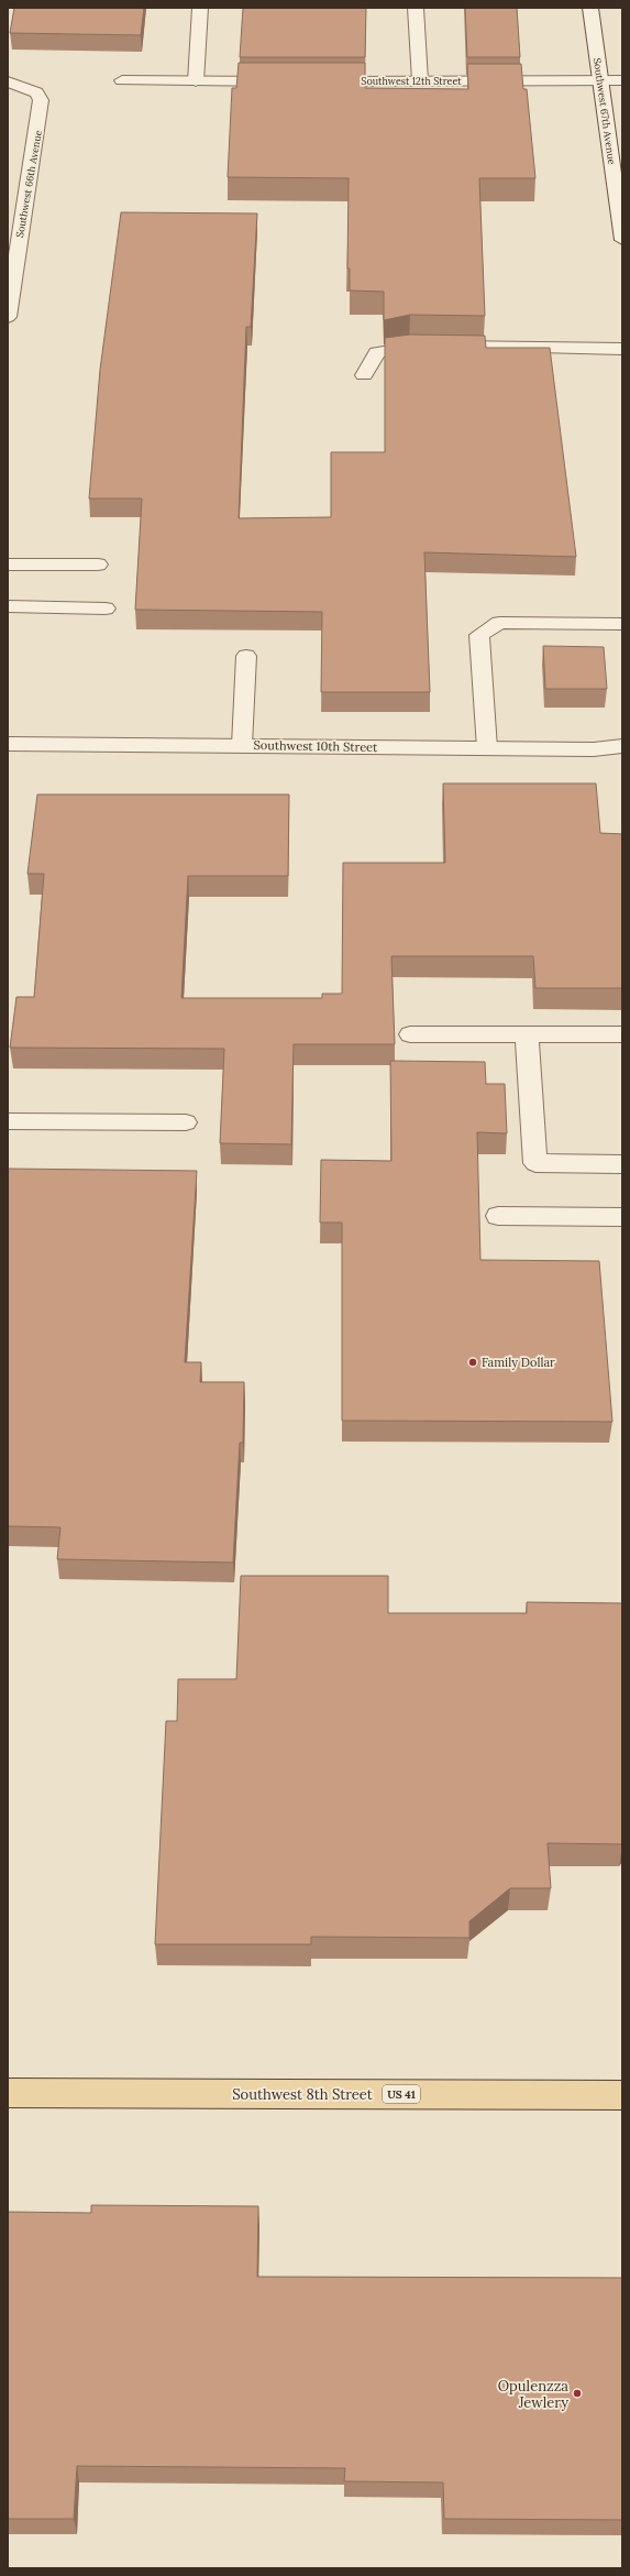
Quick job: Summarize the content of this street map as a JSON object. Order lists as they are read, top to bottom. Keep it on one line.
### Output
{"streets":{"main road":["Southwest 8th Street","US 41"],"street":["Southwest 12th Street","Southwest 67th Avenue","Southwest 66th Avenue","Southwest 10th Street"]},"crossings":[["Southwest 12th Street","Southwest 67th Avenue"]],"places":["Family Dollar","Opulenzza Jewlery"]}
